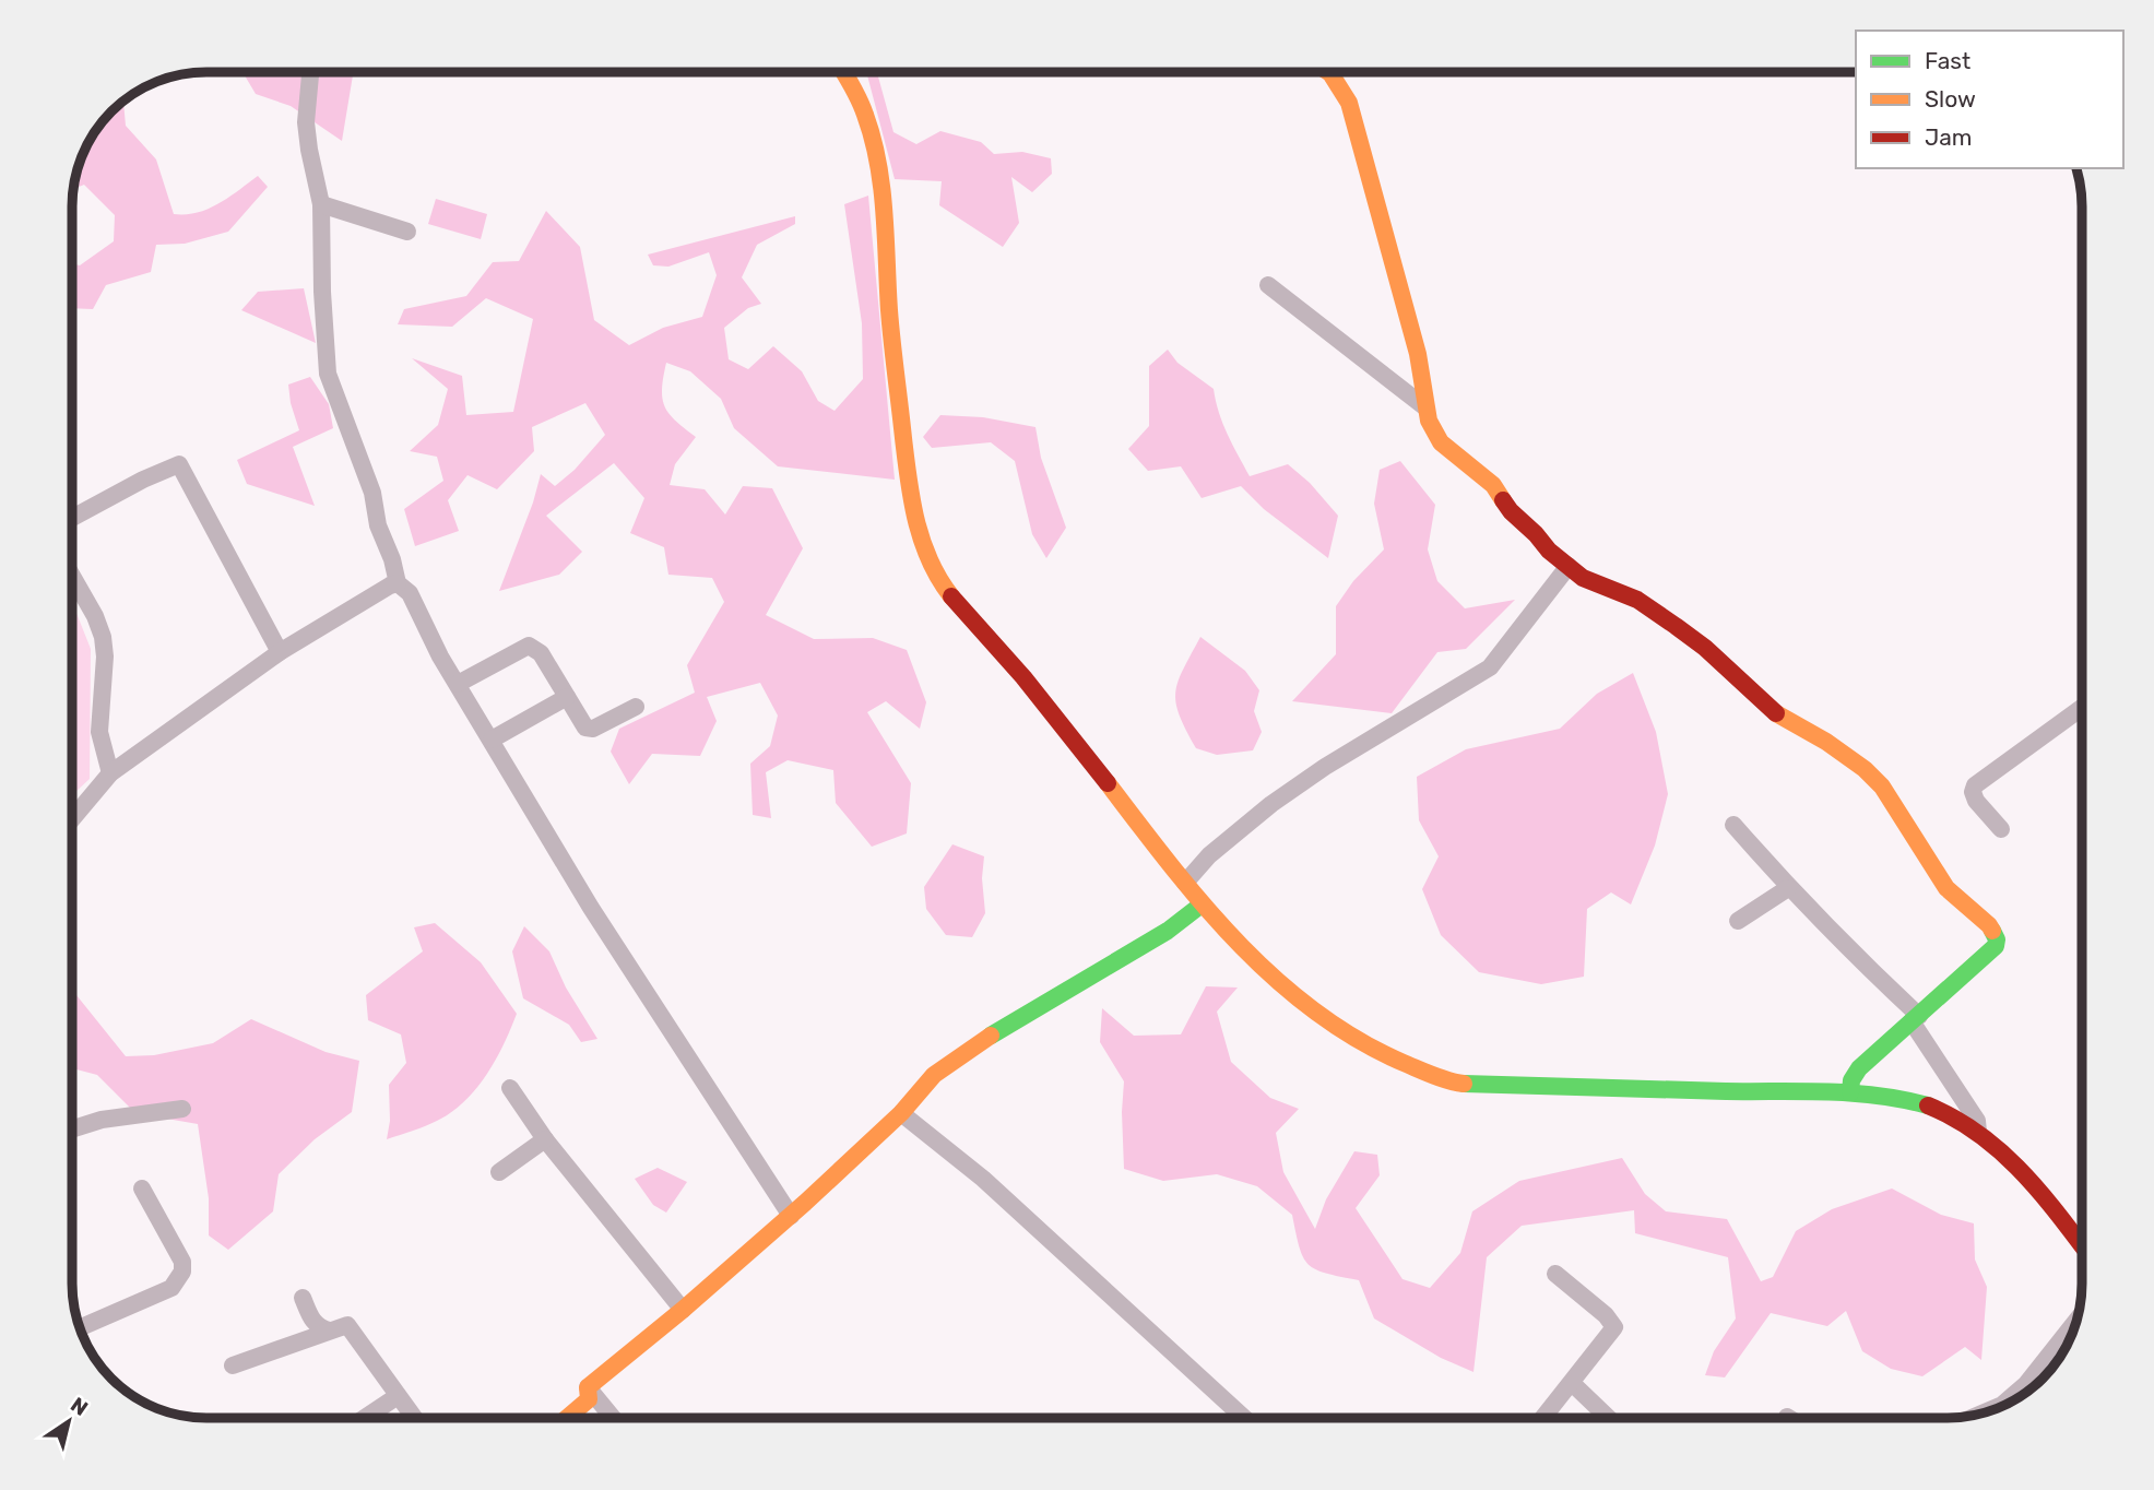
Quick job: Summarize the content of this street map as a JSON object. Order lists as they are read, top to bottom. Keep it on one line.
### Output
{"legend":["Fast","Slow","Jam"],"north":"top right"}
